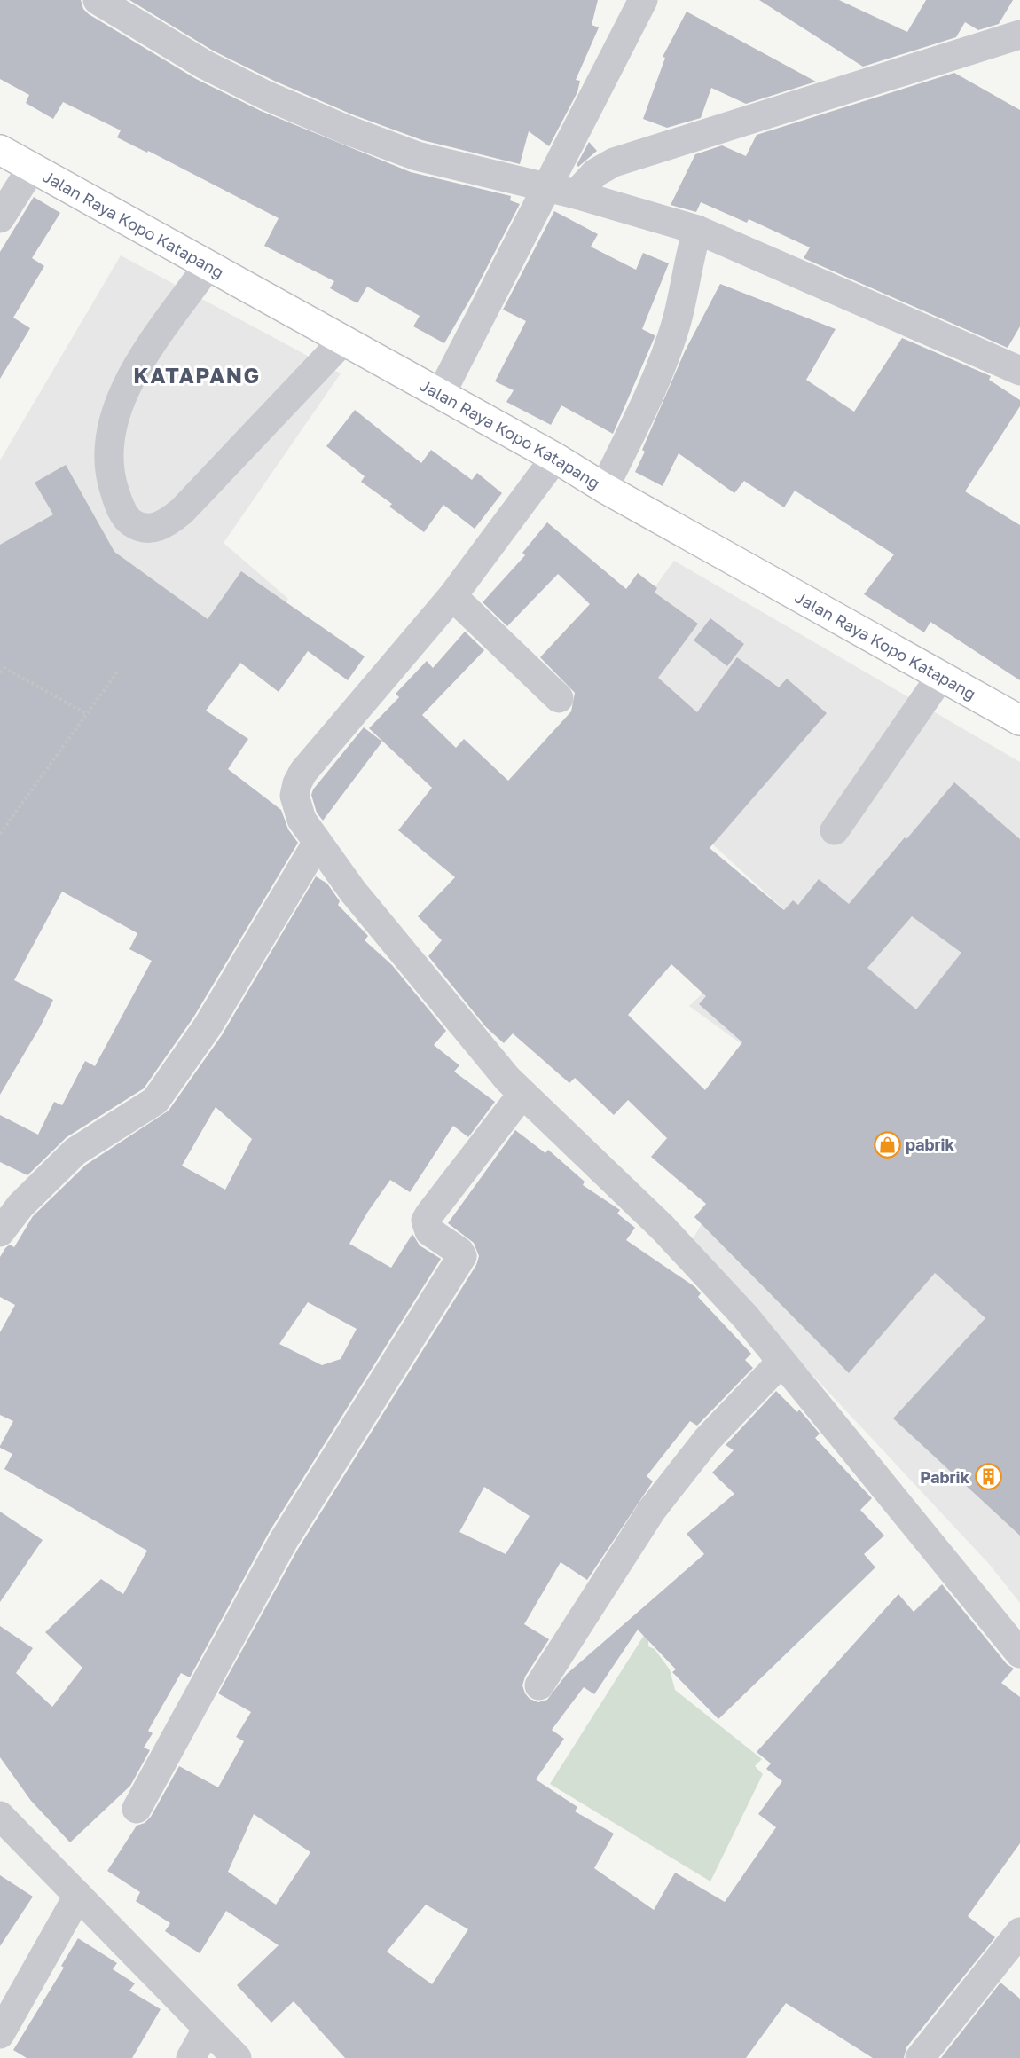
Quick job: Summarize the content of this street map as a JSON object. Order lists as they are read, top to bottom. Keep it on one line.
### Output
{"streets":{"main road":["Jalan Raya Kopo Katapang"]},"districts":["KATAPANG"],"places":{"shop":["pabrik"],"building":["Pabrik"]}}
